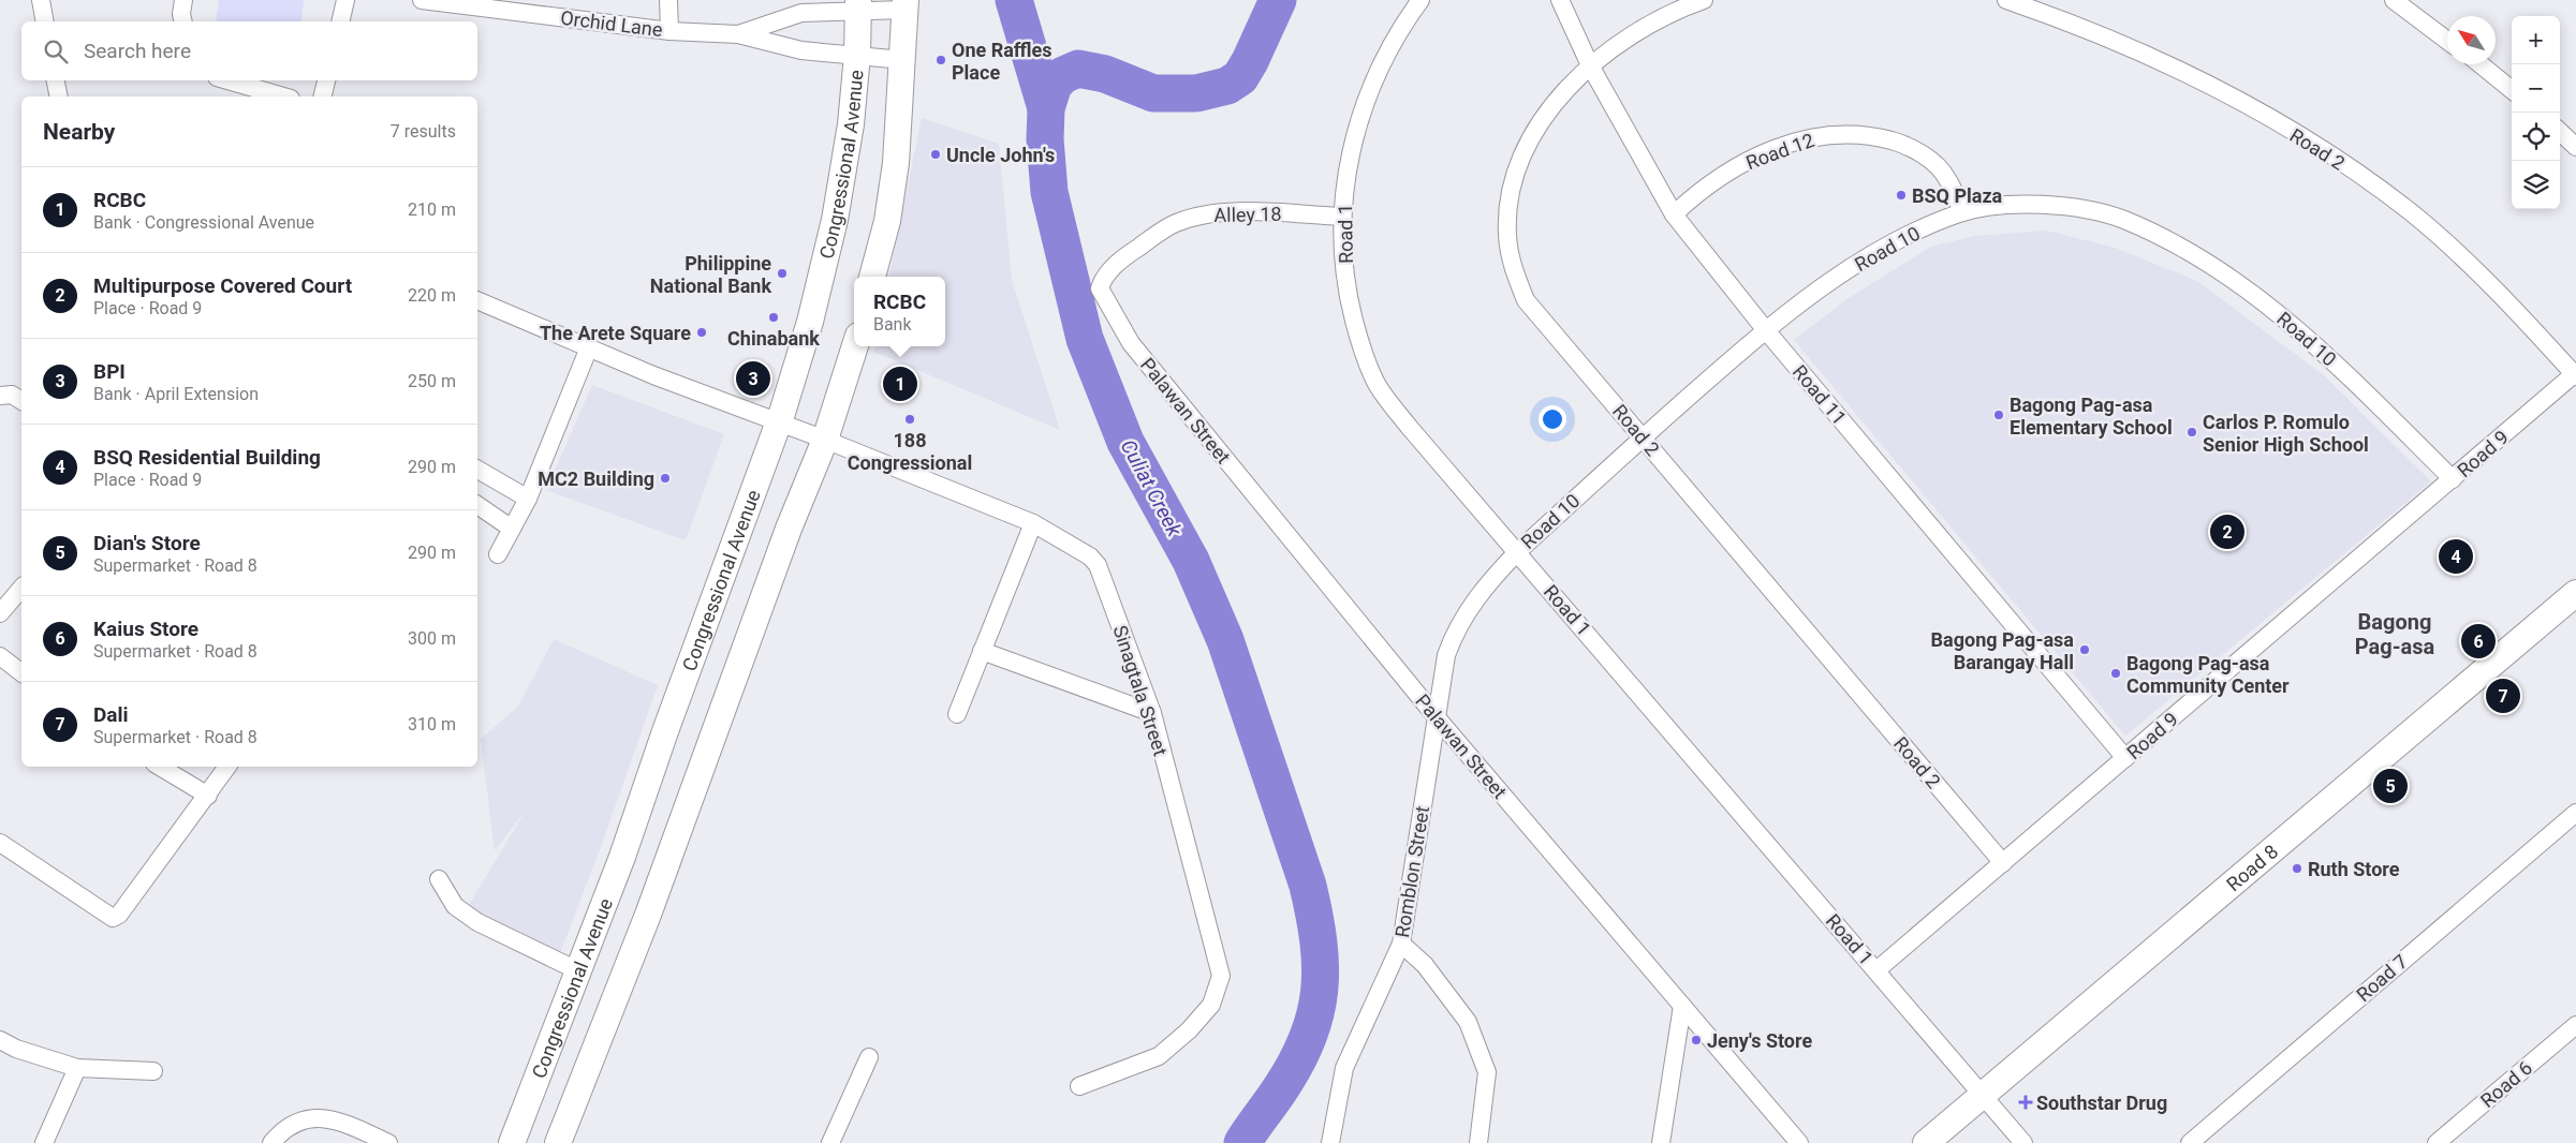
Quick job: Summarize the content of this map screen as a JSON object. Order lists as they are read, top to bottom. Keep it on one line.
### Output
{"streets":{"main road":["Congressional Avenue","Road 8"],"street":["Orchid Lane","Road 2","Road 12","Alley 18","Road 1","Road 10","Road 11","Palawan Street","Road 9","Sinagtala Street","Romblon Street","Road 7","Road 6"]},"crossings":[["Orchid Lane","Congressional Avenue"],["Road 2","Road 10"],["Road 2","Road 11"],["Road 2","Road 9"],["Road 12","Road 10"],["Road 12","Road 11"],["Congressional Avenue","Sinagtala Street"],["Alley 18","Road 1"],["Alley 18","Palawan Street"],["Road 1","Road 10"],["Road 1","Road 9"],["Road 1","Road 8"],["Road 10","Road 11"],["Road 10","Palawan Street"],["Road 10","Road 9"],["Road 10","Romblon Street"],["Road 11","Road 9"],["Palawan Street","Romblon Street"]],"districts":["Bagong Pag-asa"],"water":["Culiat Creek"],"places":{"other":["One Raffles Place","Uncle John's","BSQ Plaza","Philippine National Bank","Chinabank","The Arete Square","Bagong Pag-asa Elementary School","188 Congressional","Carlos P. Romulo Senior High School","MC2 Building","Bagong Pag-asa Barangay Hall","Bagong Pag-asa Community Center","Ruth Store","Jeny's Store"],"health":["Southstar Drug"]},"north":"top left","page":{"map_buttons":["+","−"],"search":"Search here","heading":["Nearby","7 results"],"list":[{"mark":"1","name":"RCBC","note":"Bank · Congressional Avenue","value":"210 m"},{"mark":"2","name":"Multipurpose Covered Court","note":"Place · Road 9","value":"220 m"},{"mark":"3","name":"BPI","note":"Bank · April Extension","value":"250 m"},{"mark":"4","name":"BSQ Residential Building","note":"Place · Road 9","value":"290 m"},{"mark":"5","name":"Dian's Store","note":"Supermarket · Road 8","value":"290 m"},{"mark":"6","name":"Kaius Store","note":"Supermarket · Road 8","value":"300 m"},{"mark":"7","name":"Dali","note":"Supermarket · Road 8","value":"310 m"}],"popup":["RCBC","Bank"],"pins":["3","1","2","4","6","7","5"]}}
